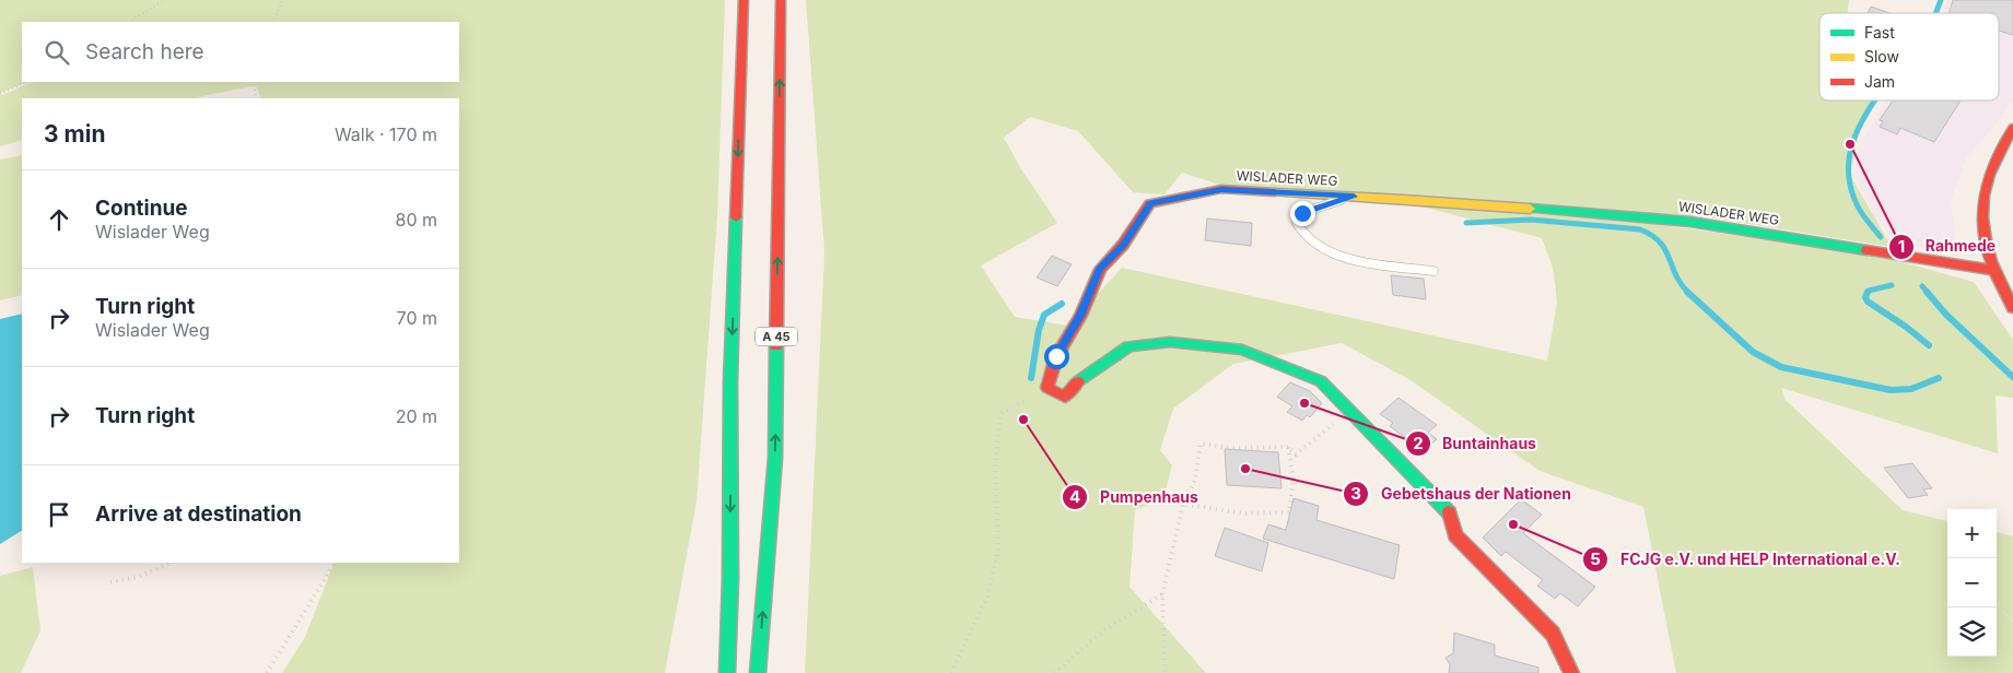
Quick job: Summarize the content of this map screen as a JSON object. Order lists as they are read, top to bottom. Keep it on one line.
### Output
{"streets":{"main road":["WISLADER WEG","A 45"]},"places":["Rahmede","Buntainhaus","Pumpenhaus","Gebetshaus der Nationen","FCJG e.V. und HELP International e.V."],"legend":["Fast","Slow","Jam"],"page":{"search":"Search here","heading":["3 min","Walk · 170 m"],"list":[["Continue","Wislader Weg","80 m"],["Turn right","Wislader Weg","70 m"],["Turn right","20 m"],"Arrive at destination"],"map_buttons":["+","−"]}}
